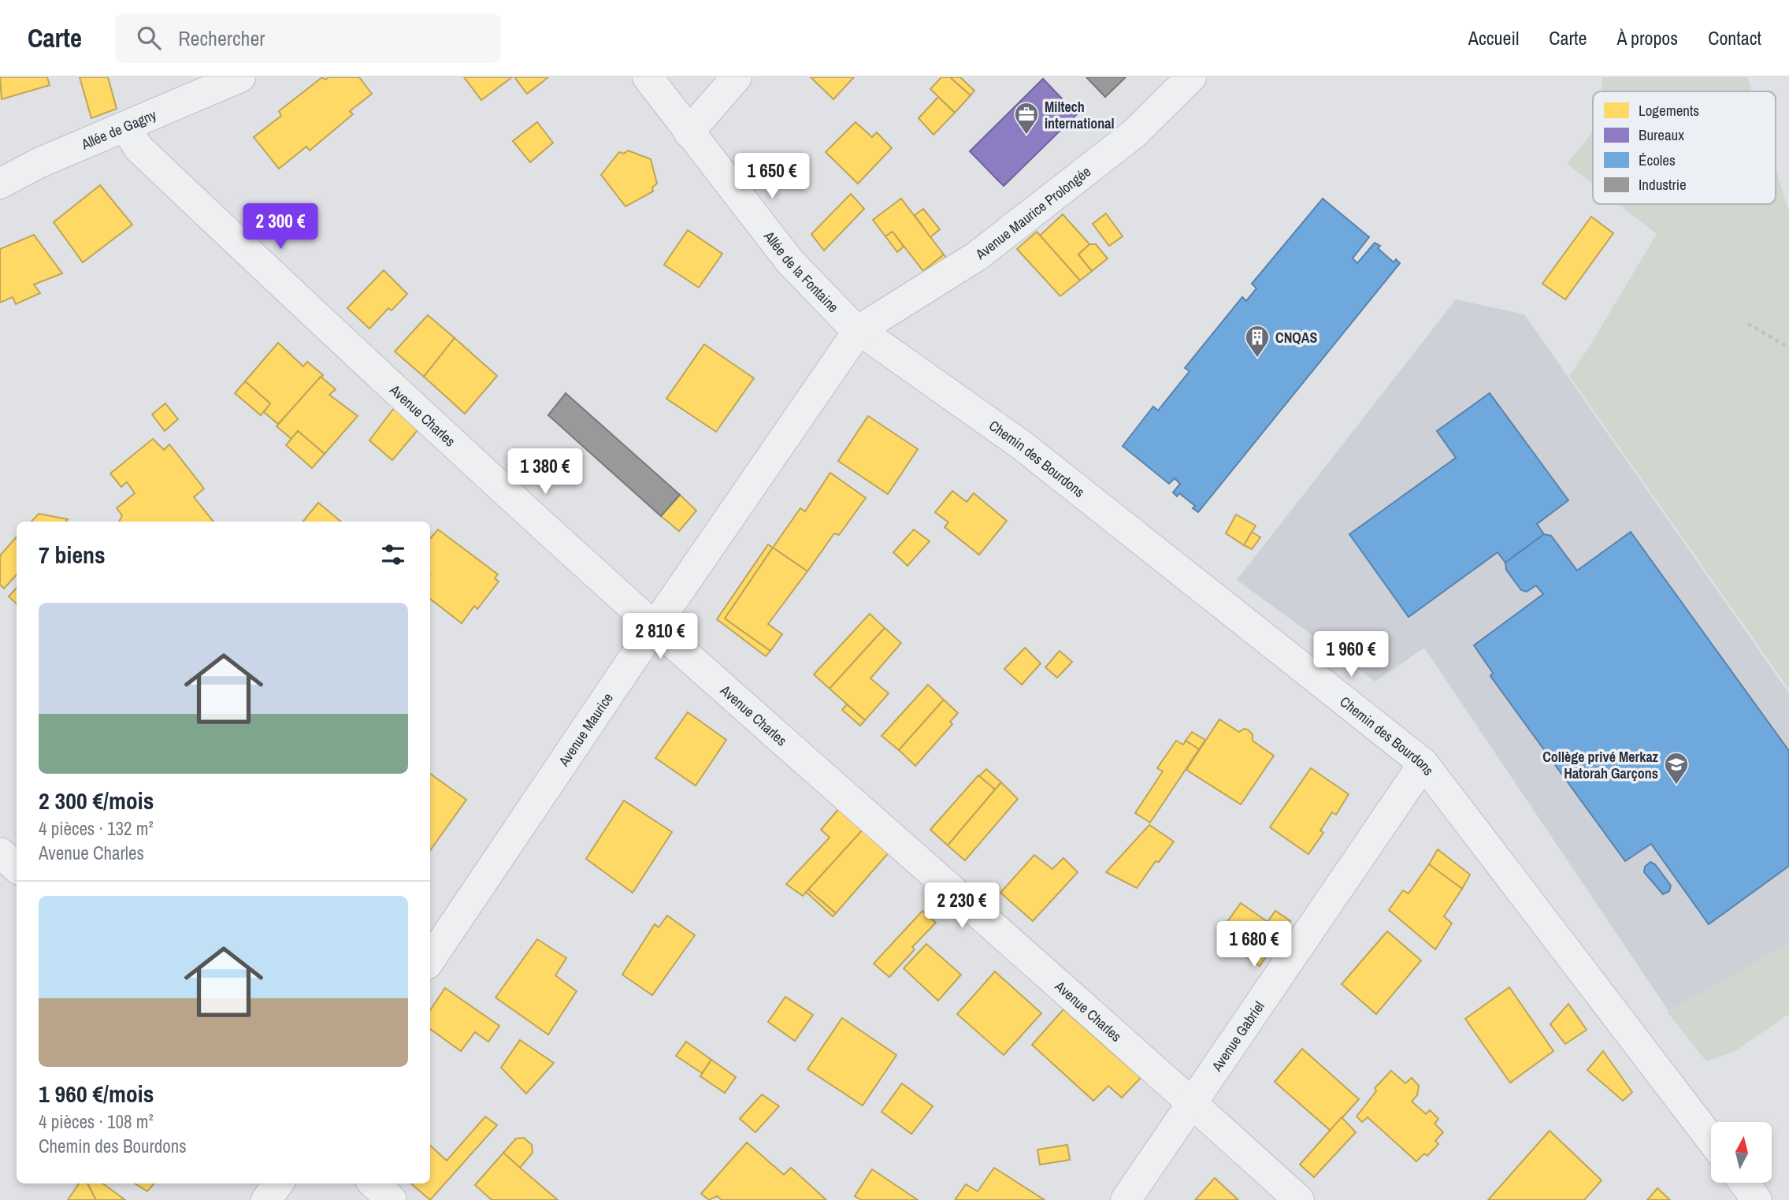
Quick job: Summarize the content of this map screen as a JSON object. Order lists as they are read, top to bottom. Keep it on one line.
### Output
{"streets":{"street":["Allée de Gagny","Avenue Maurice Prolongée","Allée de la Fontaine","Avenue Charles","Chemin des Bourdons","Avenue Maurice","Avenue Gabriel"]},"crossings":[["Allée de Gagny","Avenue Charles"],["Avenue Maurice Prolongée","Allée de la Fontaine"],["Avenue Maurice Prolongée","Chemin des Bourdons"],["Avenue Maurice Prolongée","Avenue Maurice"],["Allée de la Fontaine","Chemin des Bourdons"],["Allée de la Fontaine","Avenue Maurice"],["Avenue Charles","Avenue Maurice"],["Avenue Charles","Avenue Gabriel"],["Chemin des Bourdons","Avenue Maurice"],["Chemin des Bourdons","Avenue Gabriel"]],"places":{"office":["Miltech international"],"building":["CNQAS"],"school or university":["Collège privé Merkaz Hatorah Garçons"]},"legend":["Logements","Bureaux","Écoles","Industrie"],"north":"top","page":{"header":"Carte","search":"Rechercher","nav":["Accueil","Carte","À propos","Contact"],"price":["1 650 €","2 300 €","1 380 €","2 810 €","1 960 €","2 230 €","1 680 €"],"heading":"7 biens","list":[{"name":"2 300 €/mois","note":"4 pièces · 132 m² · Avenue Charles"},{"name":"1 960 €/mois","note":"4 pièces · 108 m² · Chemin des Bourdons"}]}}
